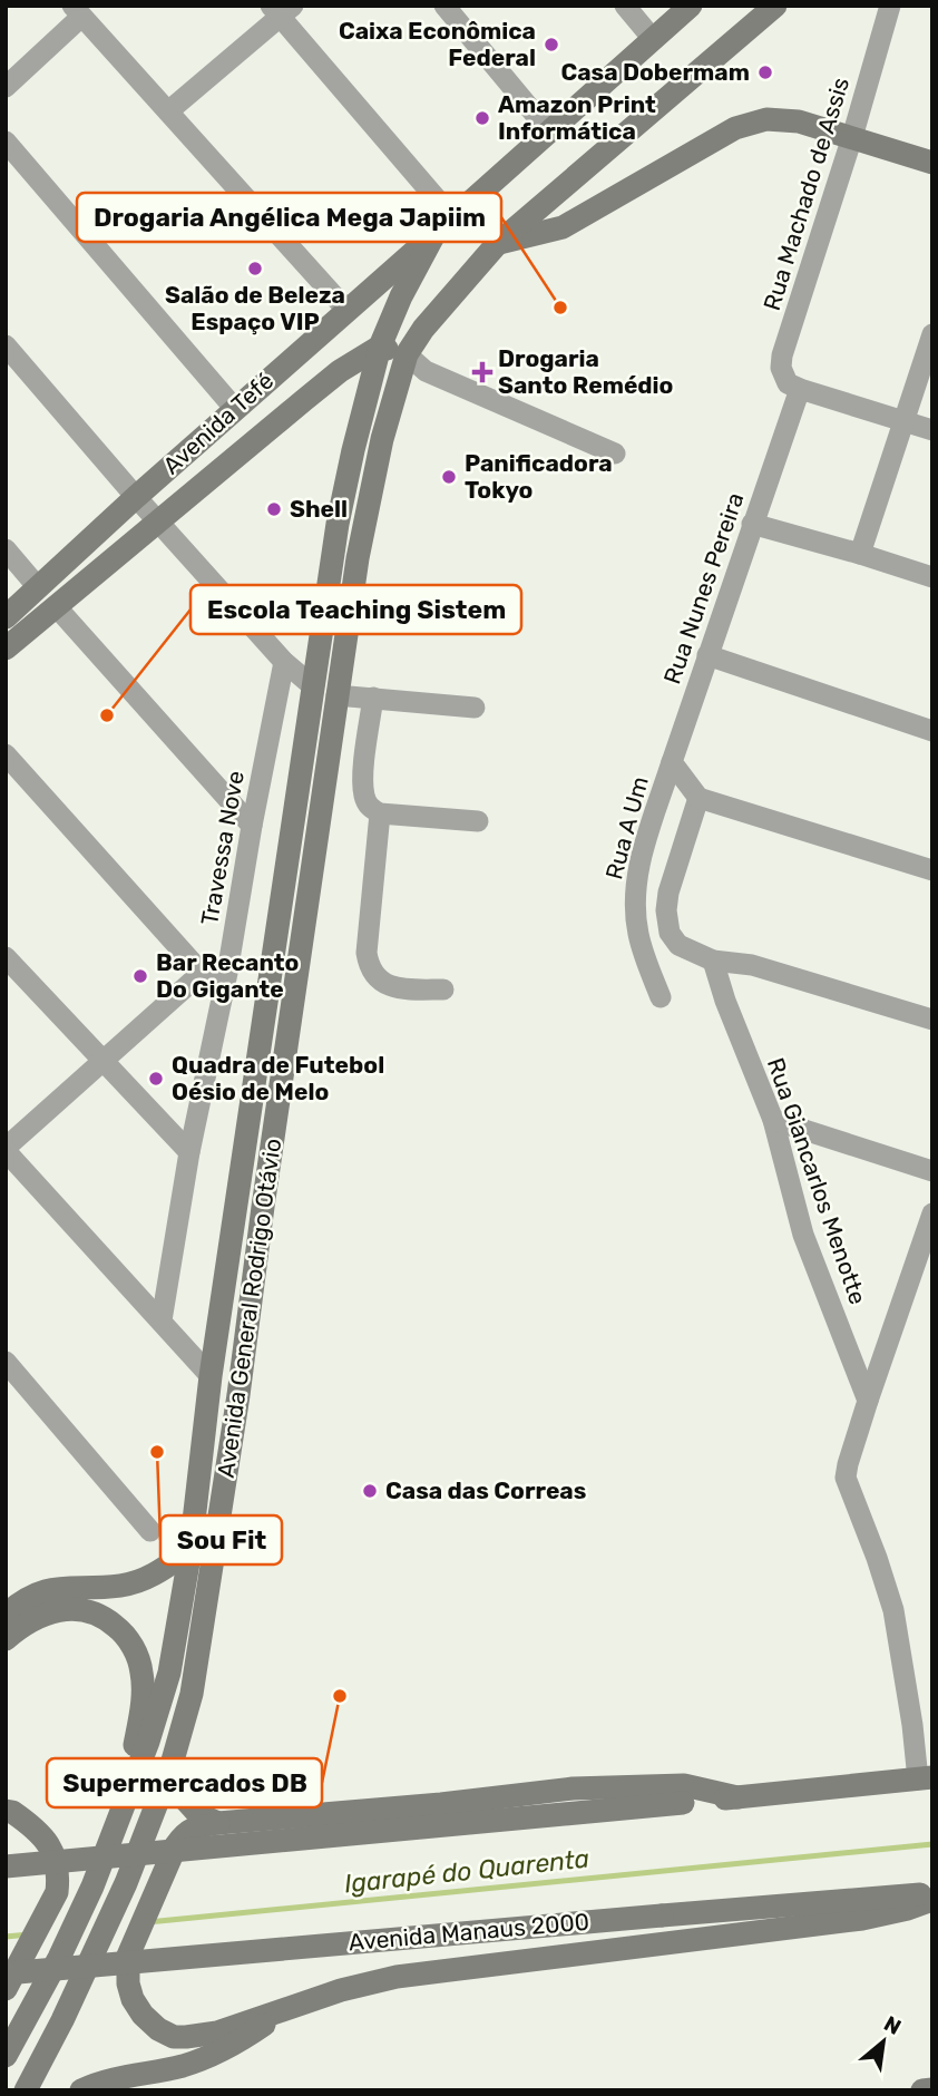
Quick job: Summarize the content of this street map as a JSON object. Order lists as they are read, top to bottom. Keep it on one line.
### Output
{"streets":{"main road":["Avenida Tefé","Avenida General Rodrigo Otávio","Avenida Manaus 2000"],"street":["Rua Machado de Assis","Rua Nunes Pereira","Rua A Um","Travessa Nove","Rua Giancarlos Menotte"]},"crossings":[["Rua Machado de Assis","Rua Nunes Pereira"],["Avenida Tefé","Avenida General Rodrigo Otávio"],["Rua Nunes Pereira","Rua A Um"]],"water":["Igarapé do Quarenta"],"places":{"other":["Caixa Econômica Federal","Casa Dobermam","Amazon Print Informática","Salão de Beleza Espaço VIP","Drogaria Angélica Mega Japiim","Panificadora Tokyo","Shell","Escola Teaching Sistem","Bar Recanto Do Gigante","Quadra de Futebol Oésio de Melo","Sou Fit","Casa das Correas","Supermercados DB"],"health":["Drogaria Santo Remédio"]},"north":"top right"}
